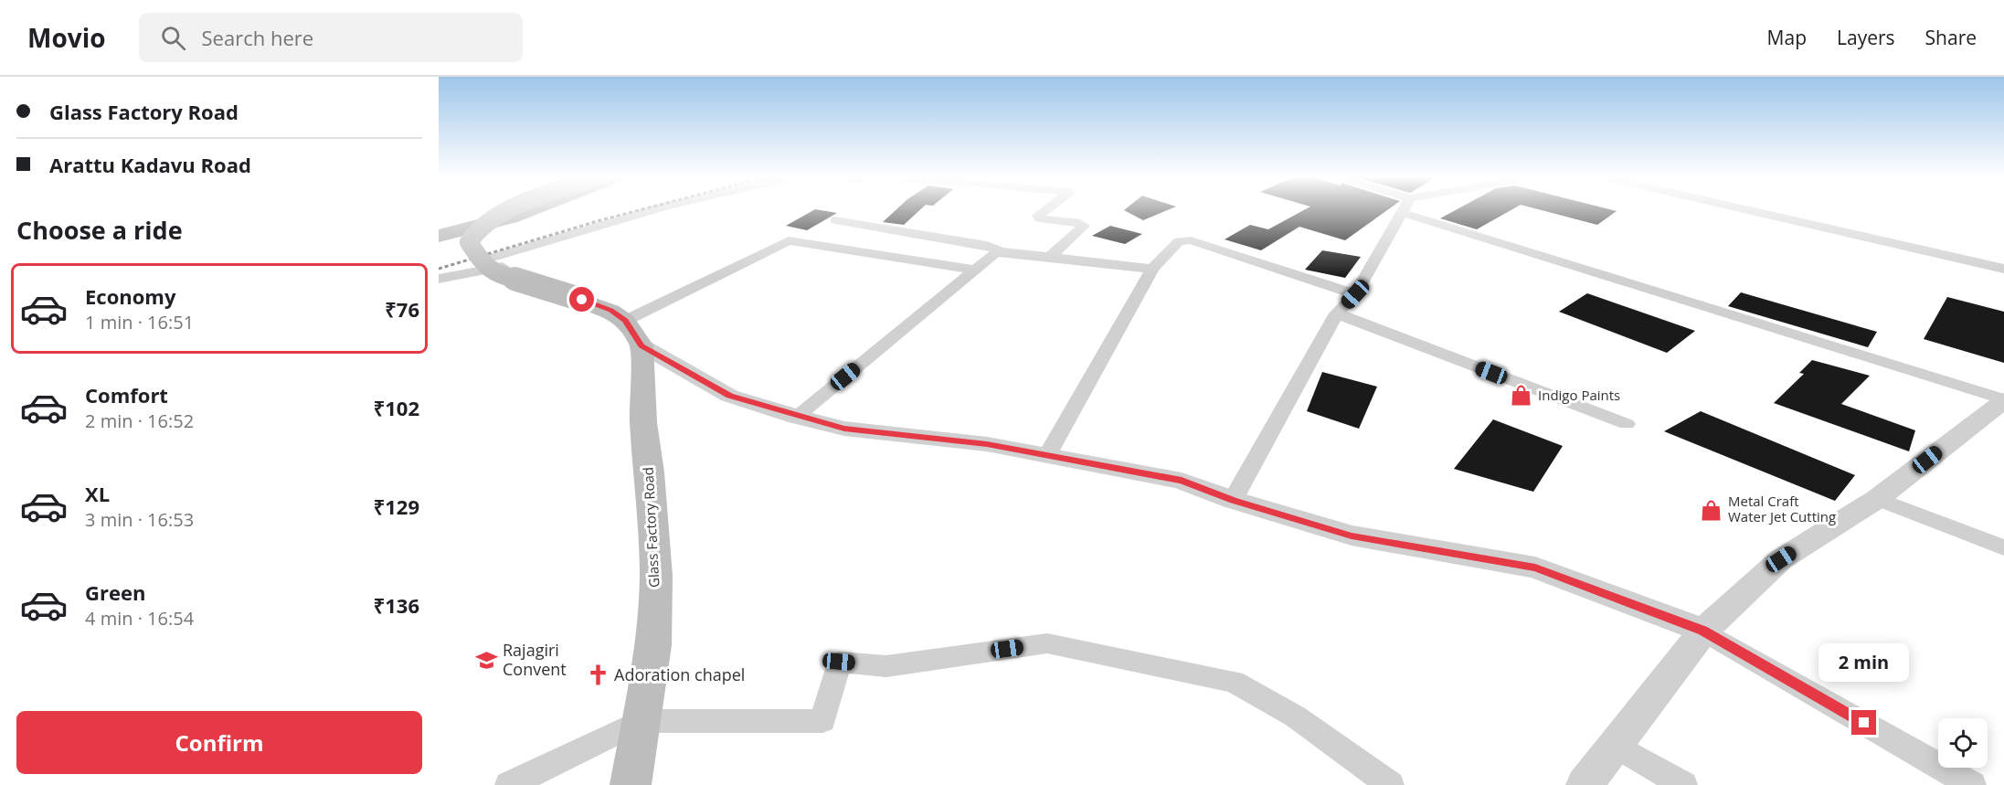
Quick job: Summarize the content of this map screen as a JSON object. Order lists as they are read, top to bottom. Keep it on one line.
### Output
{"streets":{"main road":["Glass Factory Road"]},"places":{"shop":["Indigo Paints","Metal Craft Water Jet Cutting"],"school or university":["Rajagiri Convent"],"church":["Adoration chapel"]},"page":{"header":"Movio","search":"Search here","nav":["Map","Layers","Share"],"banner":["Glass Factory Road","Arattu Kadavu Road"],"heading":"Choose a ride","list":[{"name":"Economy","note":"1 min · 16:51","value":"₹76"},{"name":"Comfort","note":"2 min · 16:52","value":"₹102"},{"name":"XL","note":"3 min · 16:53","value":"₹129"},{"name":"Green","note":"4 min · 16:54","value":"₹136"}],"bubble":"2 min","buttons":"Confirm"}}
